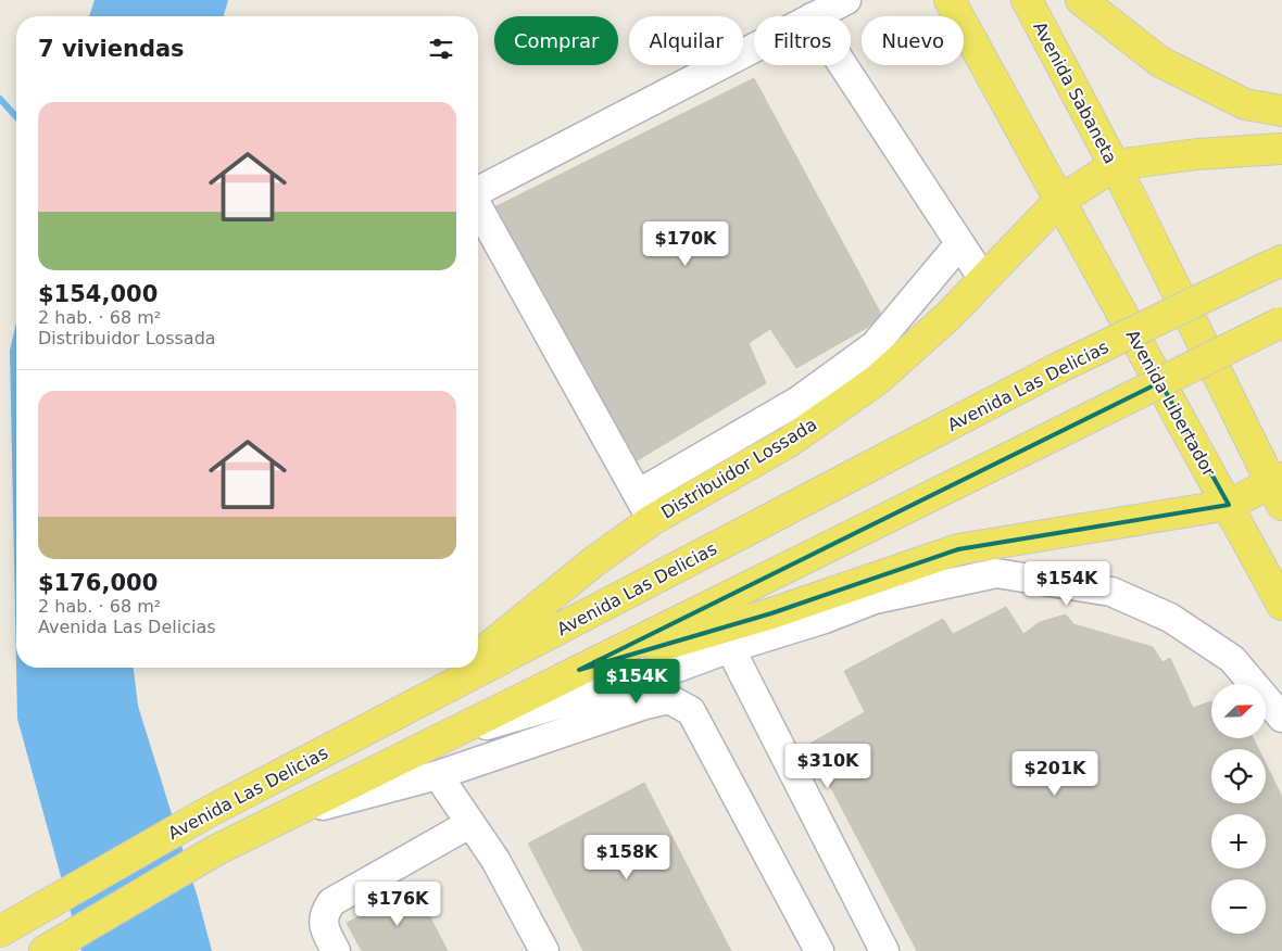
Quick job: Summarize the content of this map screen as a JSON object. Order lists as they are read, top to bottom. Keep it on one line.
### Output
{"streets":{"main road":["Avenida Sabaneta","Avenida Las Delicias","Avenida Libertador","Distribuidor Lossada"]},"crossings":[["Avenida Sabaneta","Distribuidor Lossada"],["Avenida Las Delicias","Distribuidor Lossada"],["Avenida Libertador","Distribuidor Lossada"]],"north":"top right","page":{"chip":["Comprar","Alquilar","Filtros","Nuevo"],"heading":"7 viviendas","list":[{"name":"$154,000","note":"2 hab. · 68 m² · Distribuidor Lossada"},{"name":"$176,000","note":"2 hab. · 68 m² · Avenida Las Delicias"}],"price":["$170K","$154K","$154K","$310K","$201K","$158K","$176K"],"map_buttons":["+","−"]}}
